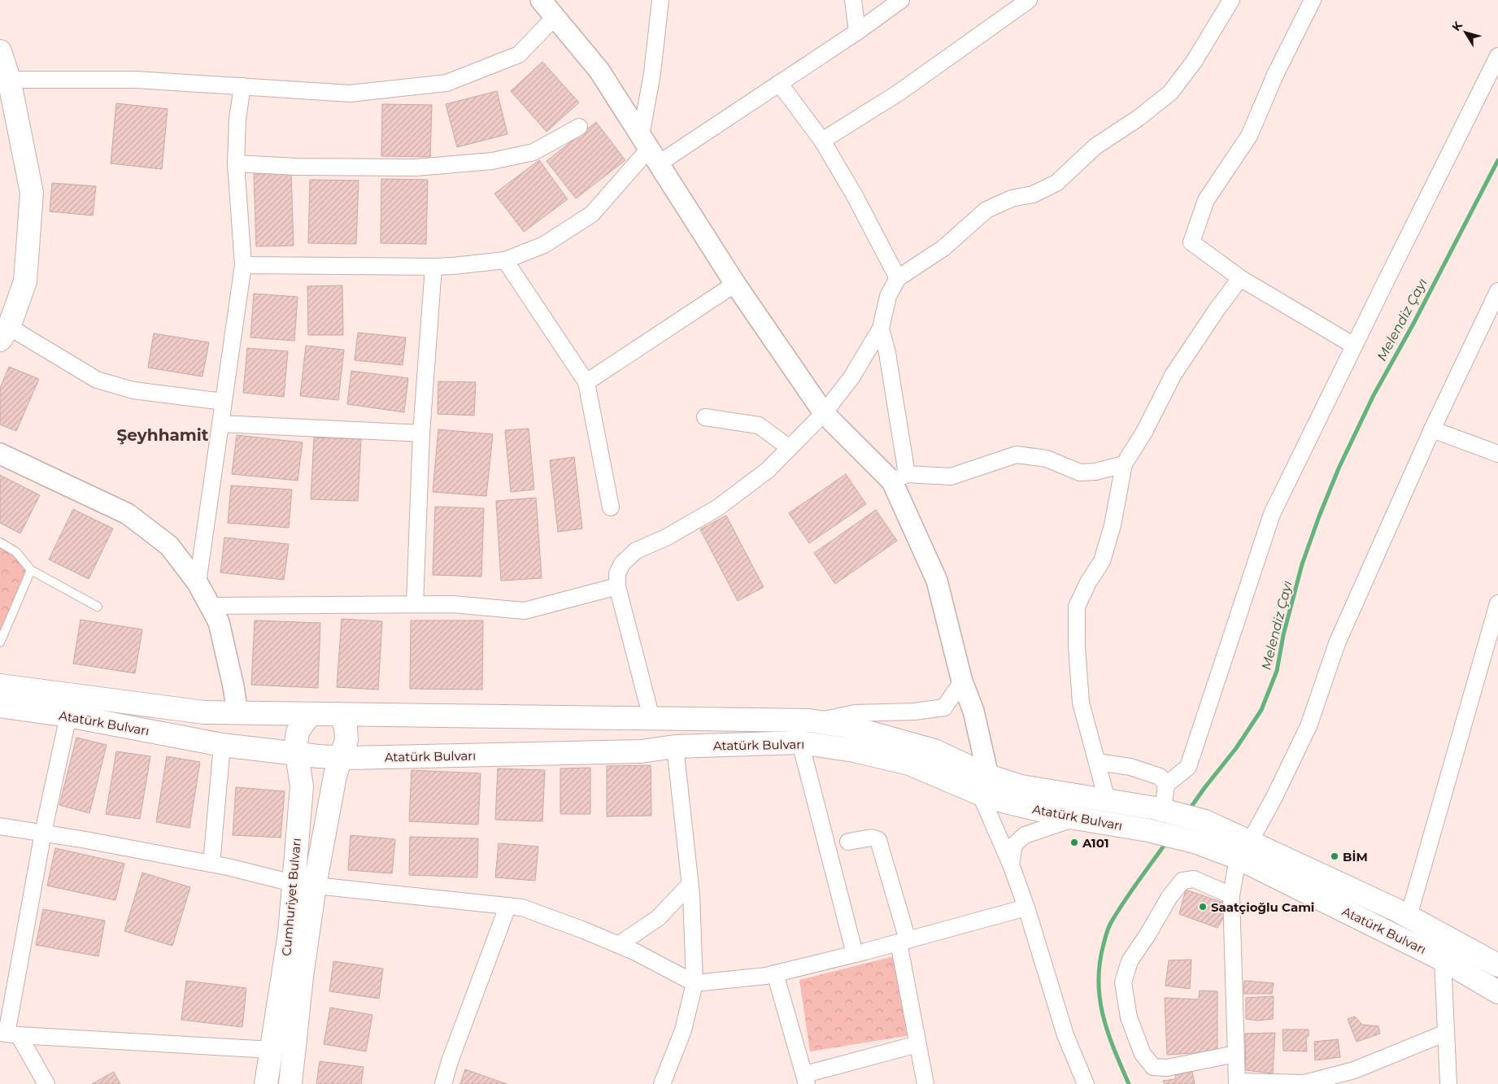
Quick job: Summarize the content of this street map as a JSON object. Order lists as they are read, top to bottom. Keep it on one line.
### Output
{"streets":{"main road":["Atatürk Bulvarı","Cumhuriyet Bulvarı"]},"crossings":[["Atatürk Bulvarı","Cumhuriyet Bulvarı"]],"districts":["Şeyhhamit"],"water":["Melendiz Çayı"],"places":["A101","BİM","Saatçioğlu Cami"],"north":"top left"}
